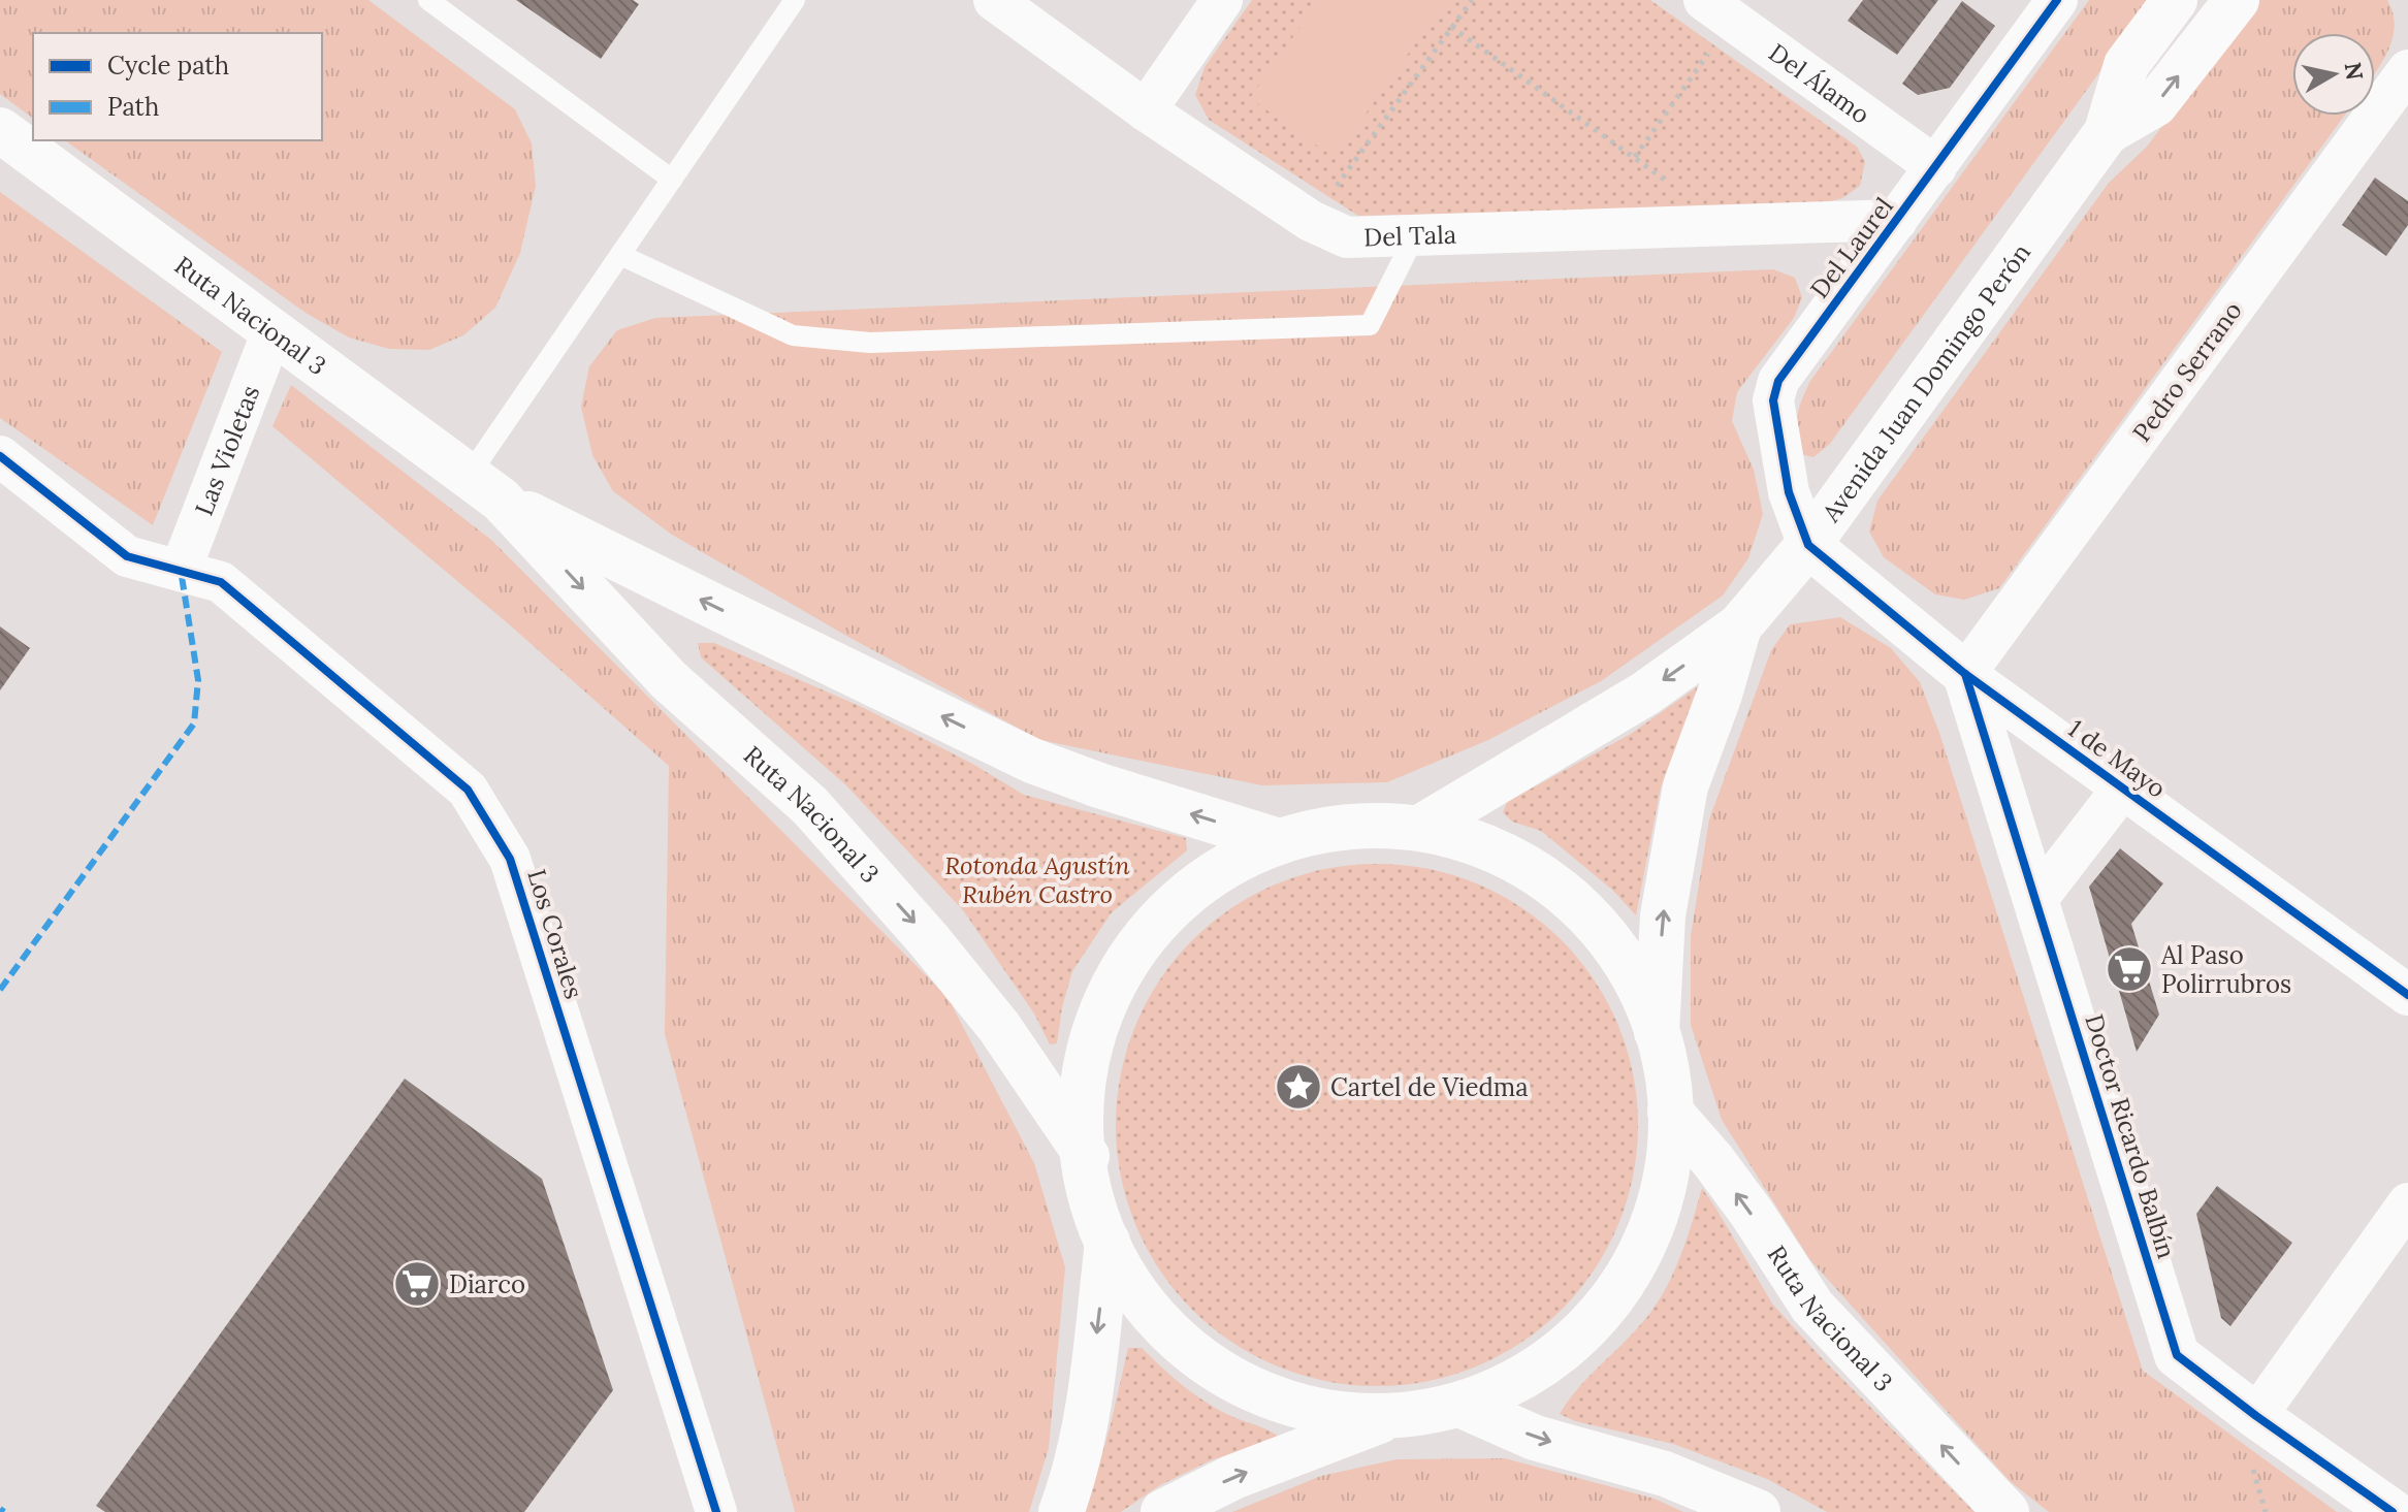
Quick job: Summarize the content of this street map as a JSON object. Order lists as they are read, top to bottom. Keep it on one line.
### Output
{"streets":{"main road":["Ruta Nacional 3","Avenida Juan Domingo Perón","1 de Mayo","Doctor Ricardo Balbín"],"street":["Del Álamo","Del Tala","Del Laurel","Pedro Serrano","Las Violetas","Los Corales"]},"crossings":[["Del Álamo","Del Laurel"],["Del Tala","Del Laurel"],["Del Laurel","Avenida Juan Domingo Perón"],["Del Laurel","1 de Mayo"],["Ruta Nacional 3","Avenida Juan Domingo Perón"],["Ruta Nacional 3","Las Violetas"],["Pedro Serrano","1 de Mayo"],["Pedro Serrano","Doctor Ricardo Balbín"],["Avenida Juan Domingo Perón","1 de Mayo"],["Las Violetas","Los Corales"],["1 de Mayo","Doctor Ricardo Balbín"]],"parks":["Rotonda Agustín Rubén Castro"],"places":{"supermarket":["Al Paso Polirrubros","Diarco"],"place":["Cartel de Viedma"]},"legend":["Cycle path","Path"],"north":"right"}
